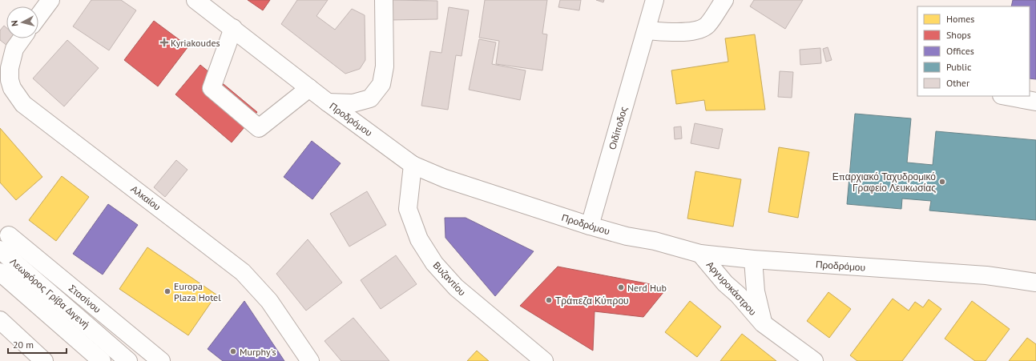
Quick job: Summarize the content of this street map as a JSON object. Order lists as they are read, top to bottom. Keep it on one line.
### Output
{"streets":{"main road":["Προδρόμου","Οιδίποδος","Αλκαίου","Βυζαντίου","Αργυροκάστρου","Λεωφόρος Γρίβα Διγενή","Στασίνου"]},"crossings":[["Προδρόμου","Οιδίποδος"],["Προδρόμου","Βυζαντίου"],["Προδρόμου","Αργυροκάστρου"],["Λεωφόρος Γρίβα Διγενή","Στασίνου"]],"places":{"health":["Kyriakoudes"],"other":["Επαρχιακό Ταχυδρομικό Γραφείο Λευκωσίας","Nerd Hub","Europa Plaza Hotel","Τράπεζα Κύπρου","Murphy's"]},"legend":["Homes","Shops","Offices","Public","Other"],"scale_bar":"20 m","north":"left"}
